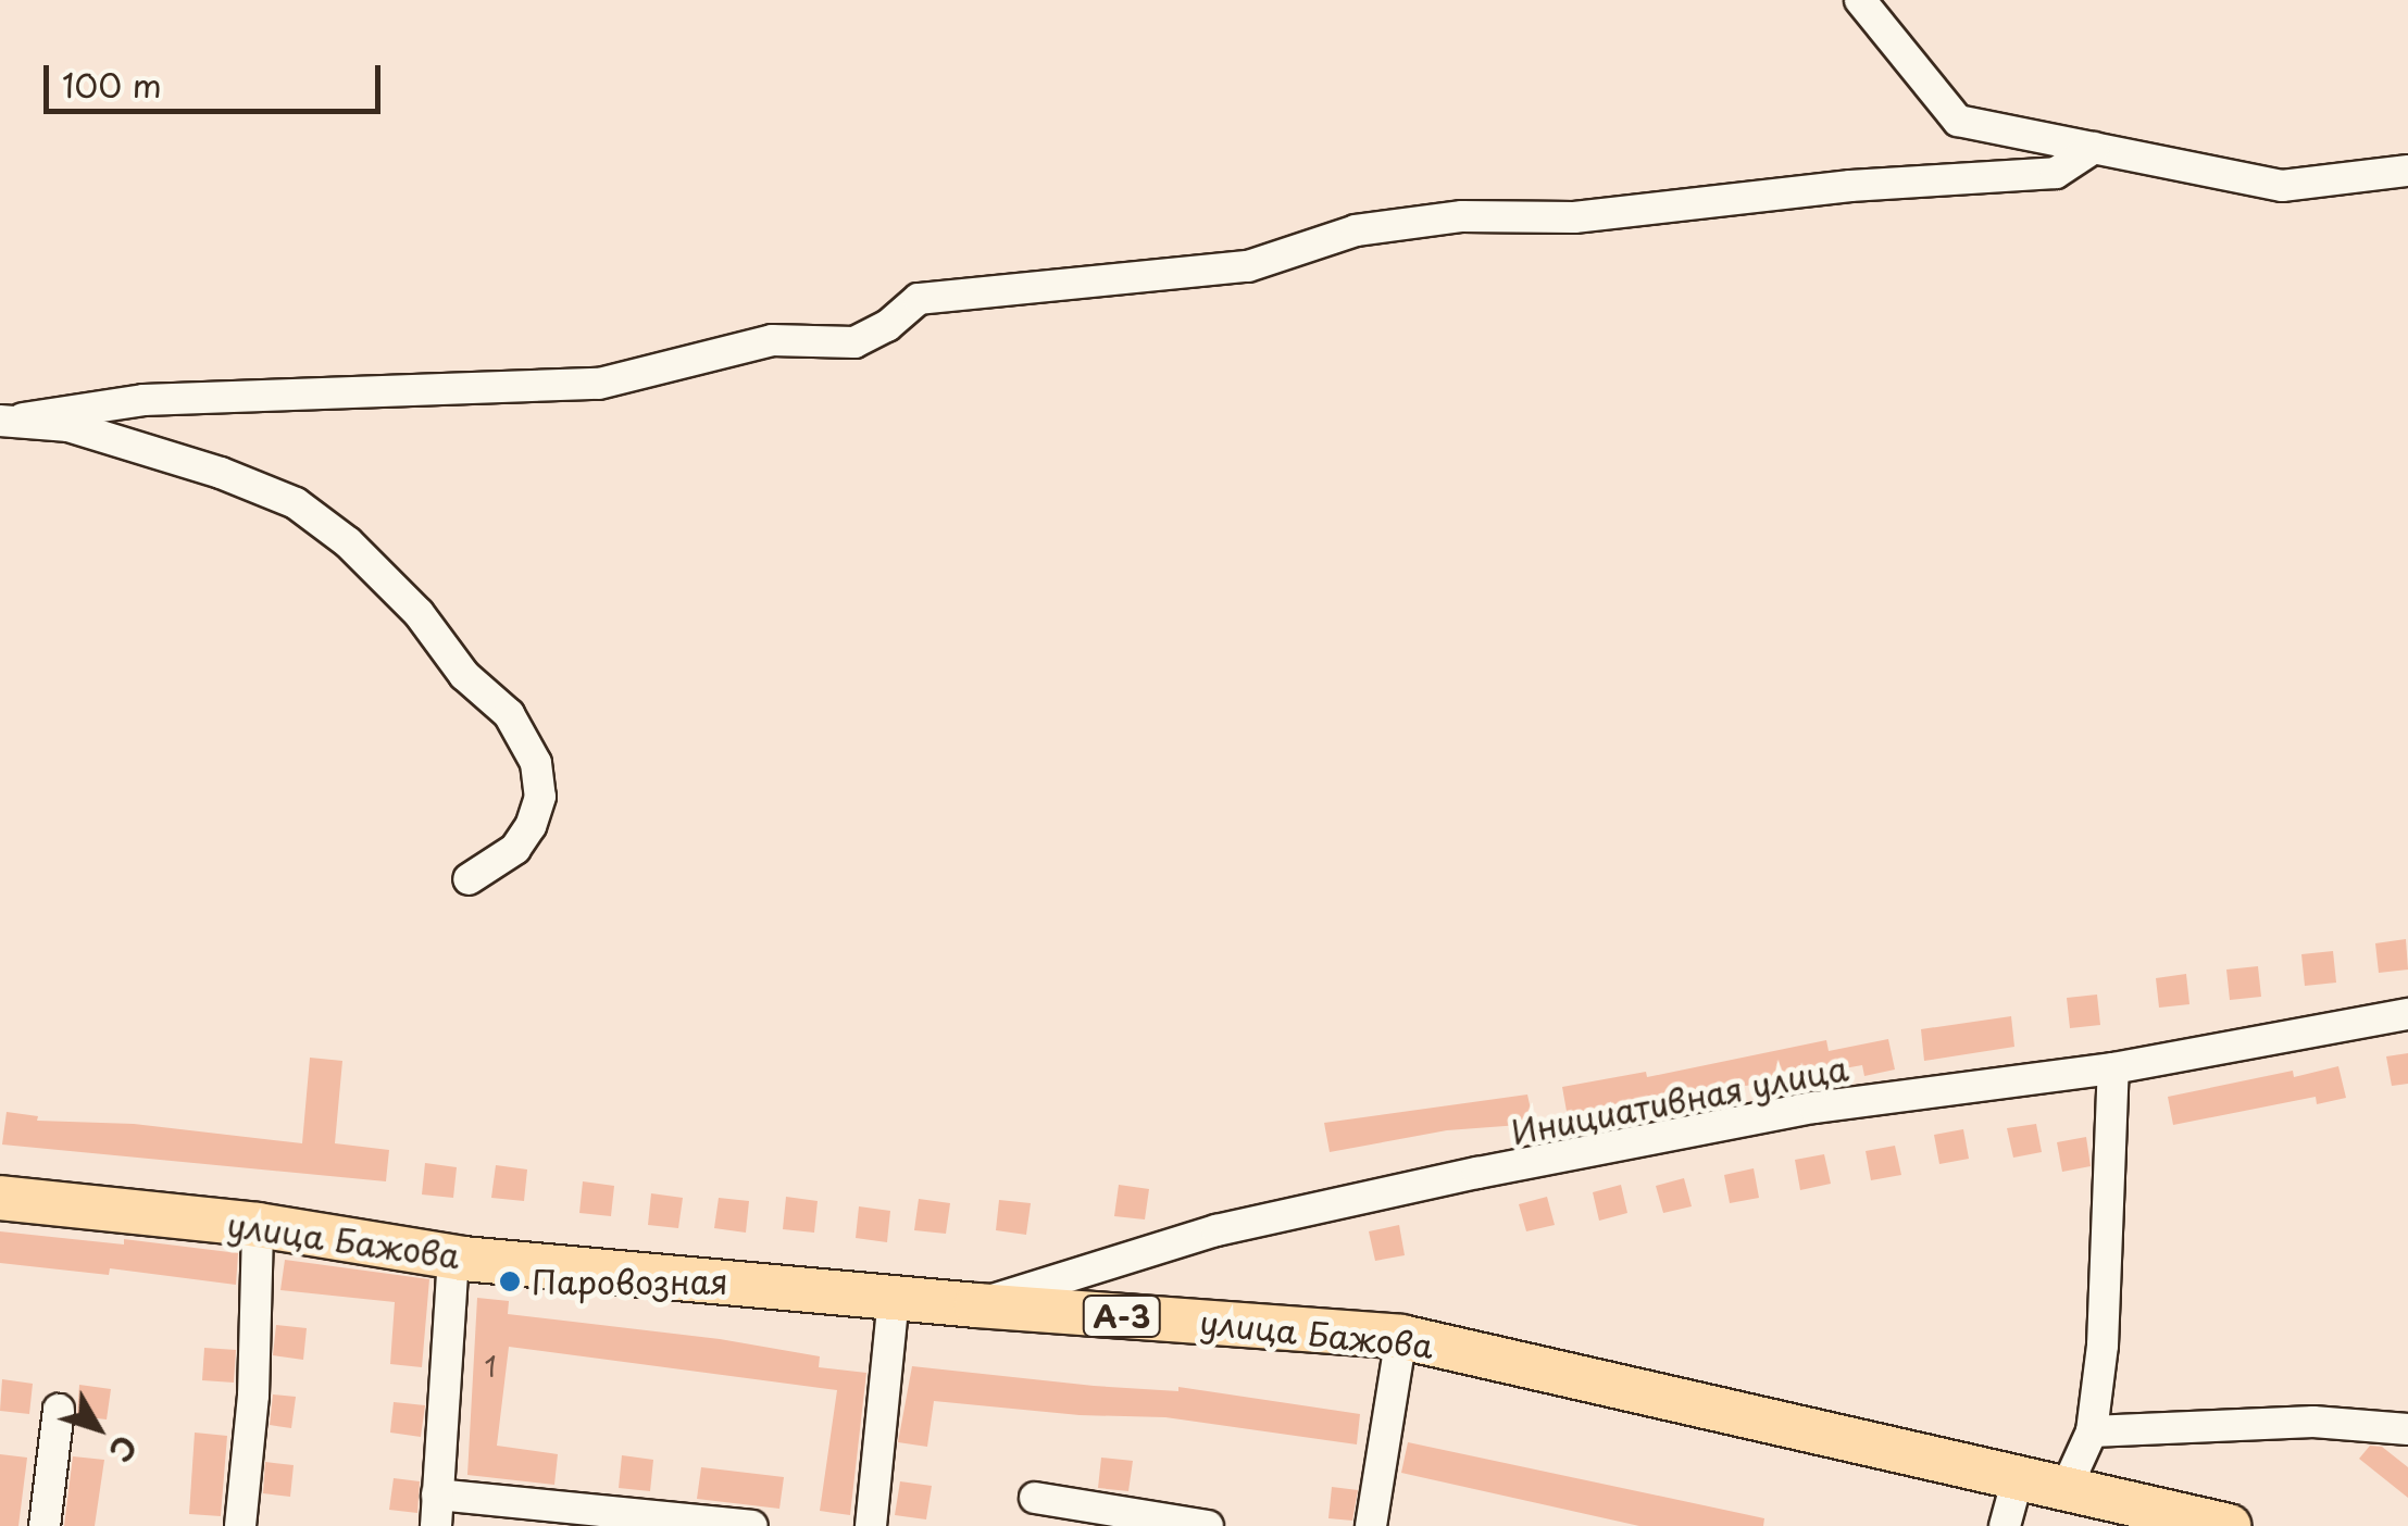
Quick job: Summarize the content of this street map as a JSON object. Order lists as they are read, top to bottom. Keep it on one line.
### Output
{"streets":{"highway":["улица Бажова","A-3"],"street":["Инициативная улица"]},"crossings":[["Инициативная улица","улица Бажова"]],"places":["Паровозная"],"house_numbers":["1"],"scale_bar":"100 m","north":"bottom right"}
